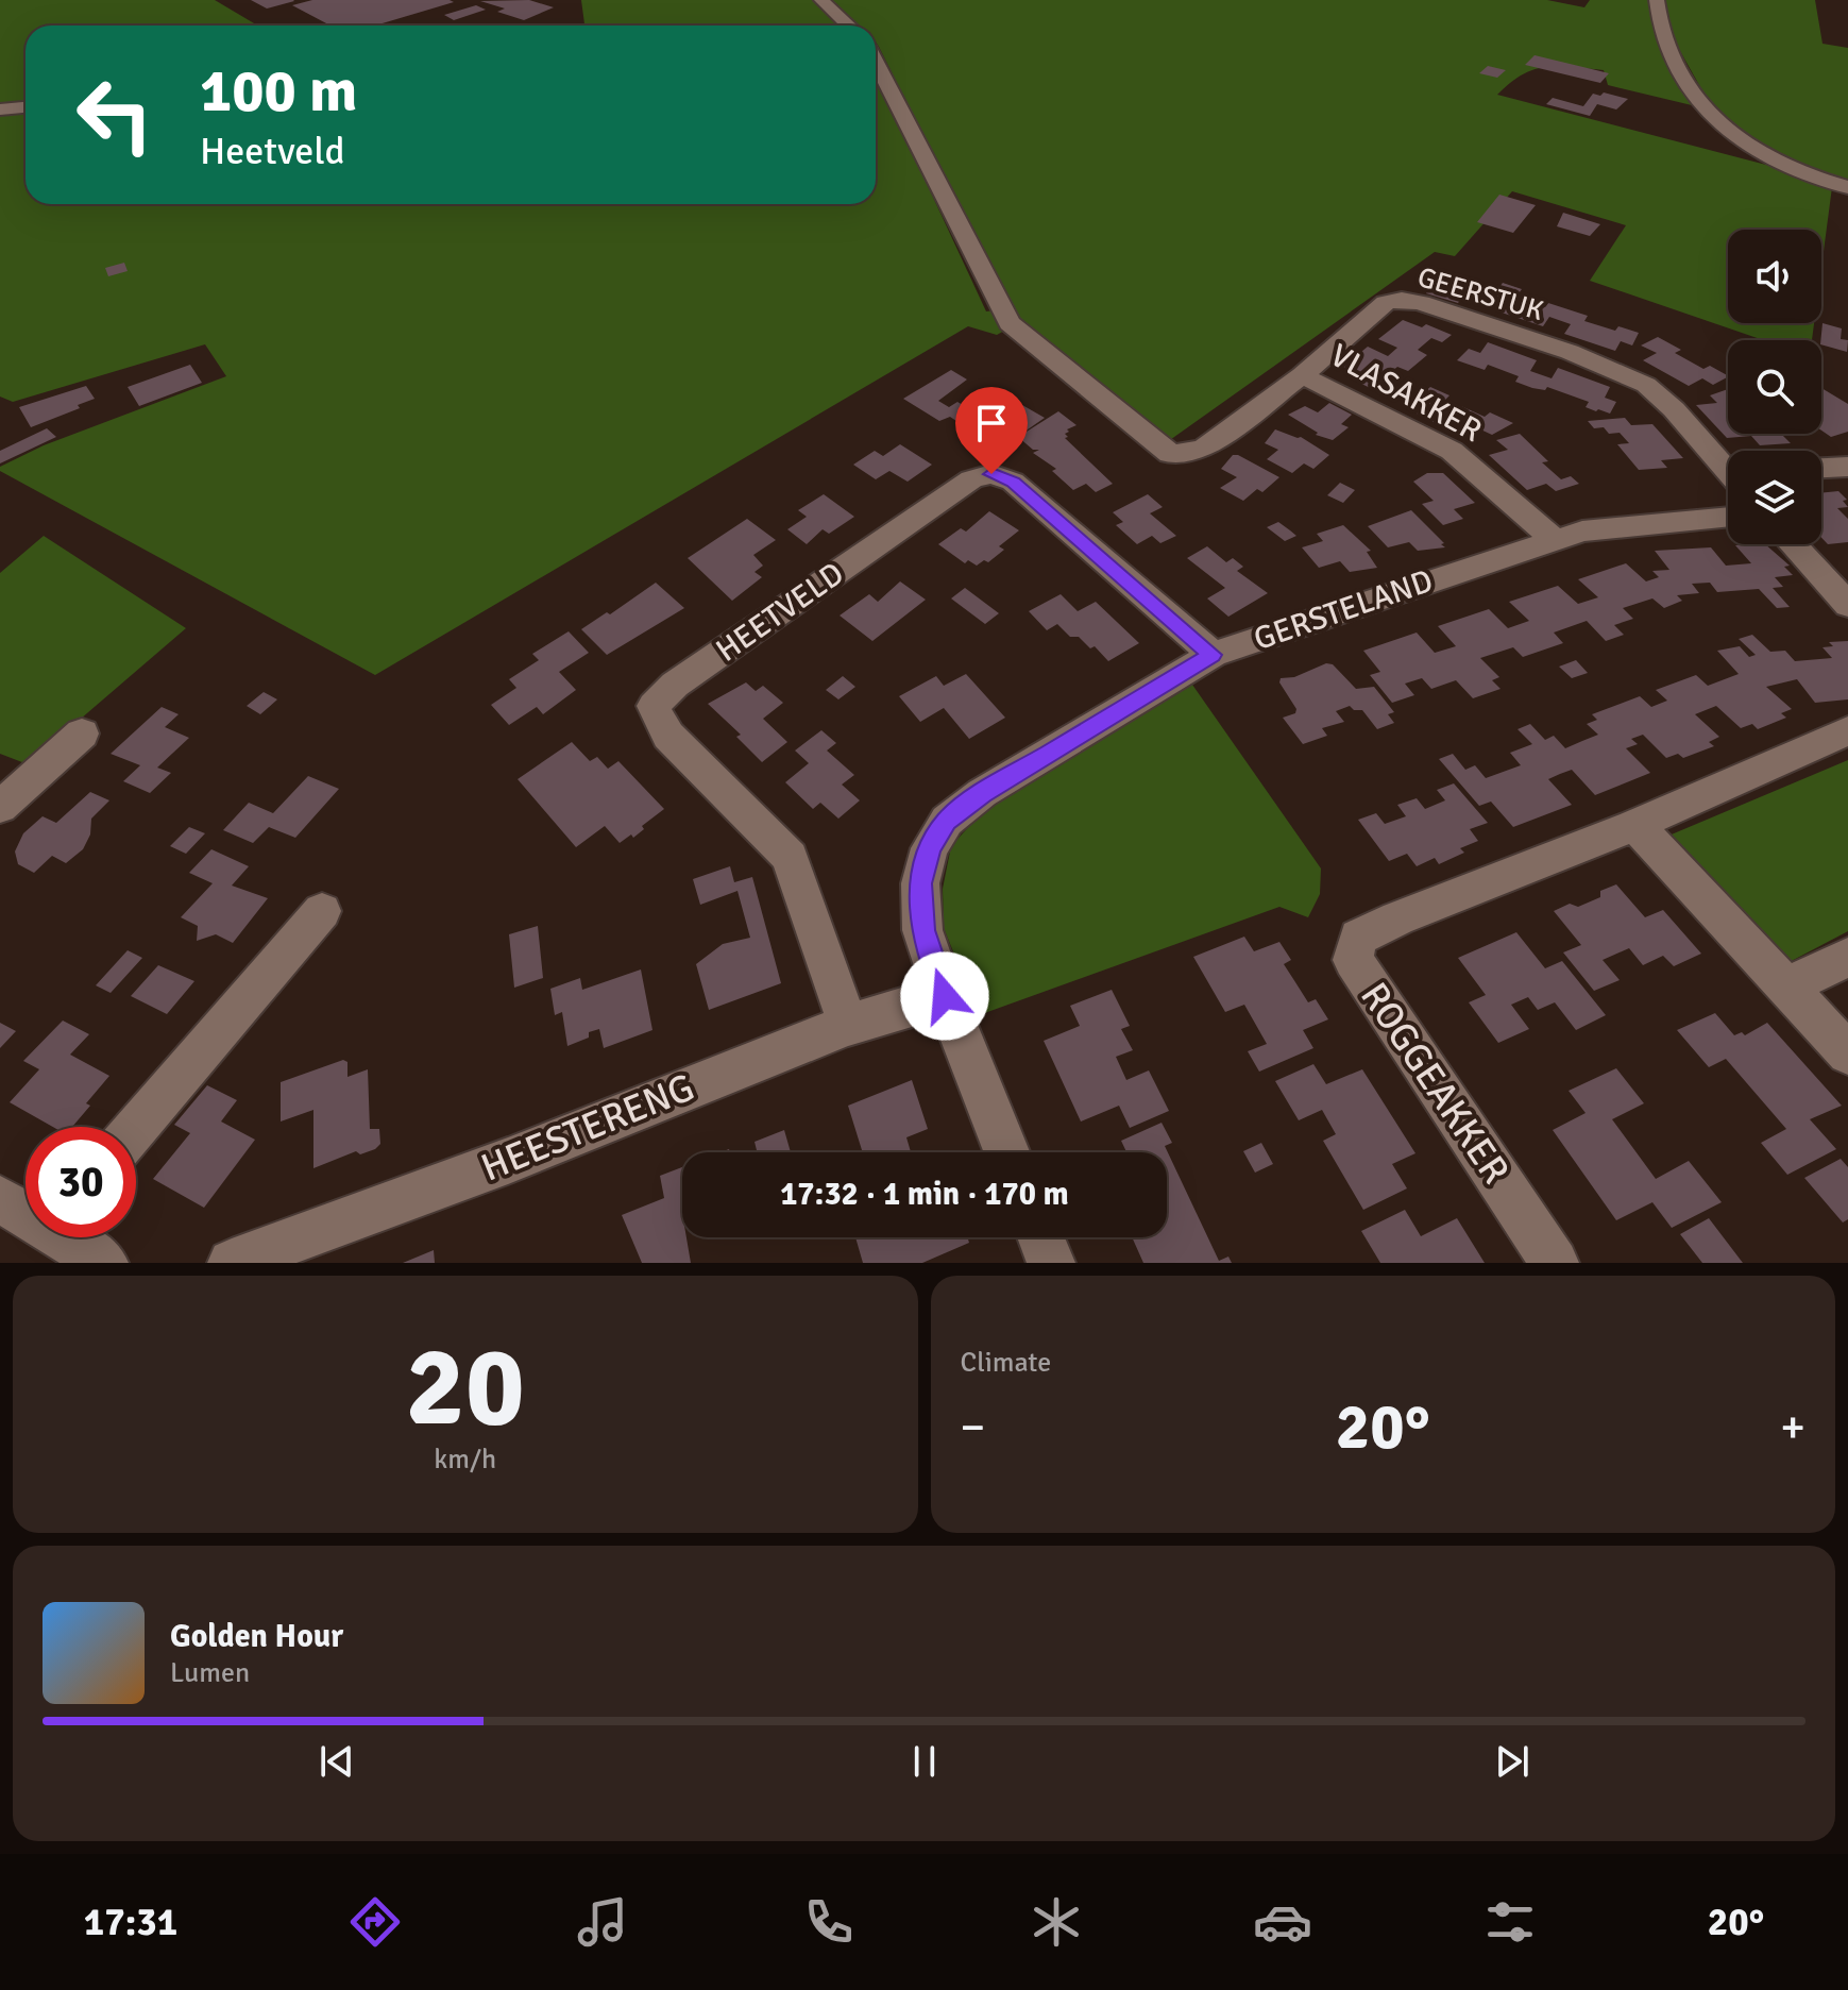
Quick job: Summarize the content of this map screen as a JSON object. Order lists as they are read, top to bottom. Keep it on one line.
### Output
{"streets":{"street":["GEERSTUK","VLASAKKER","GERSTELAND","HEETVELD","ROGGEAKKER","HEESTERENG"]},"crossings":[["GEERSTUK","VLASAKKER"],["VLASAKKER","GERSTELAND"],["GERSTELAND","HEETVELD"],["GERSTELAND","HEESTERENG"],["HEETVELD","HEESTERENG"]],"page":{"turn":["100 m","Heetveld"],"limit":"30","trip":"17:32 · 1 min · 170 m","tile":[["20","km/h"],"Climate"],"heat":["−","20°","+"],"song":["Golden Hour","Lumen"],"tabs":["17:31","20°"]}}
